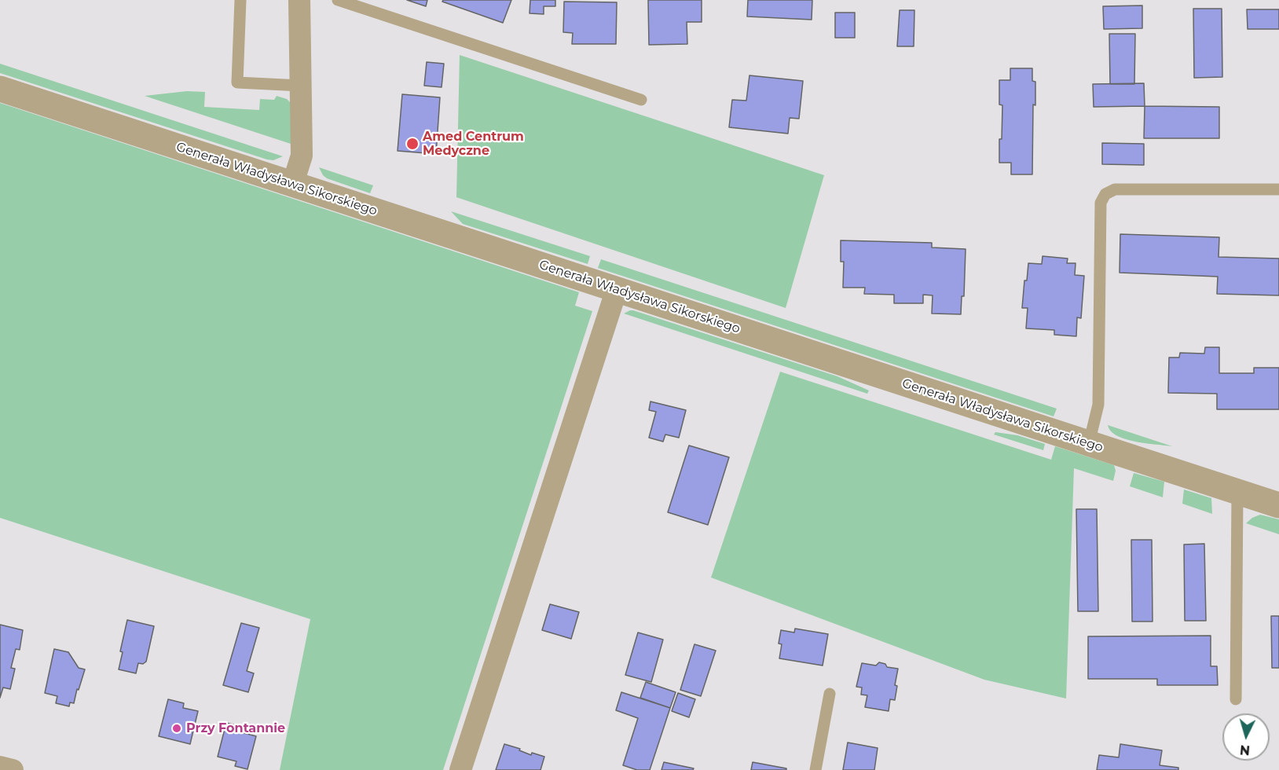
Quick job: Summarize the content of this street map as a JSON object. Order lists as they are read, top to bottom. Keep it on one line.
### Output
{"streets":{"street":["Generała Władysława Sikorskiego"]},"places":["Amed Centrum Medyczne","Przy Fontannie"],"north":"bottom"}
